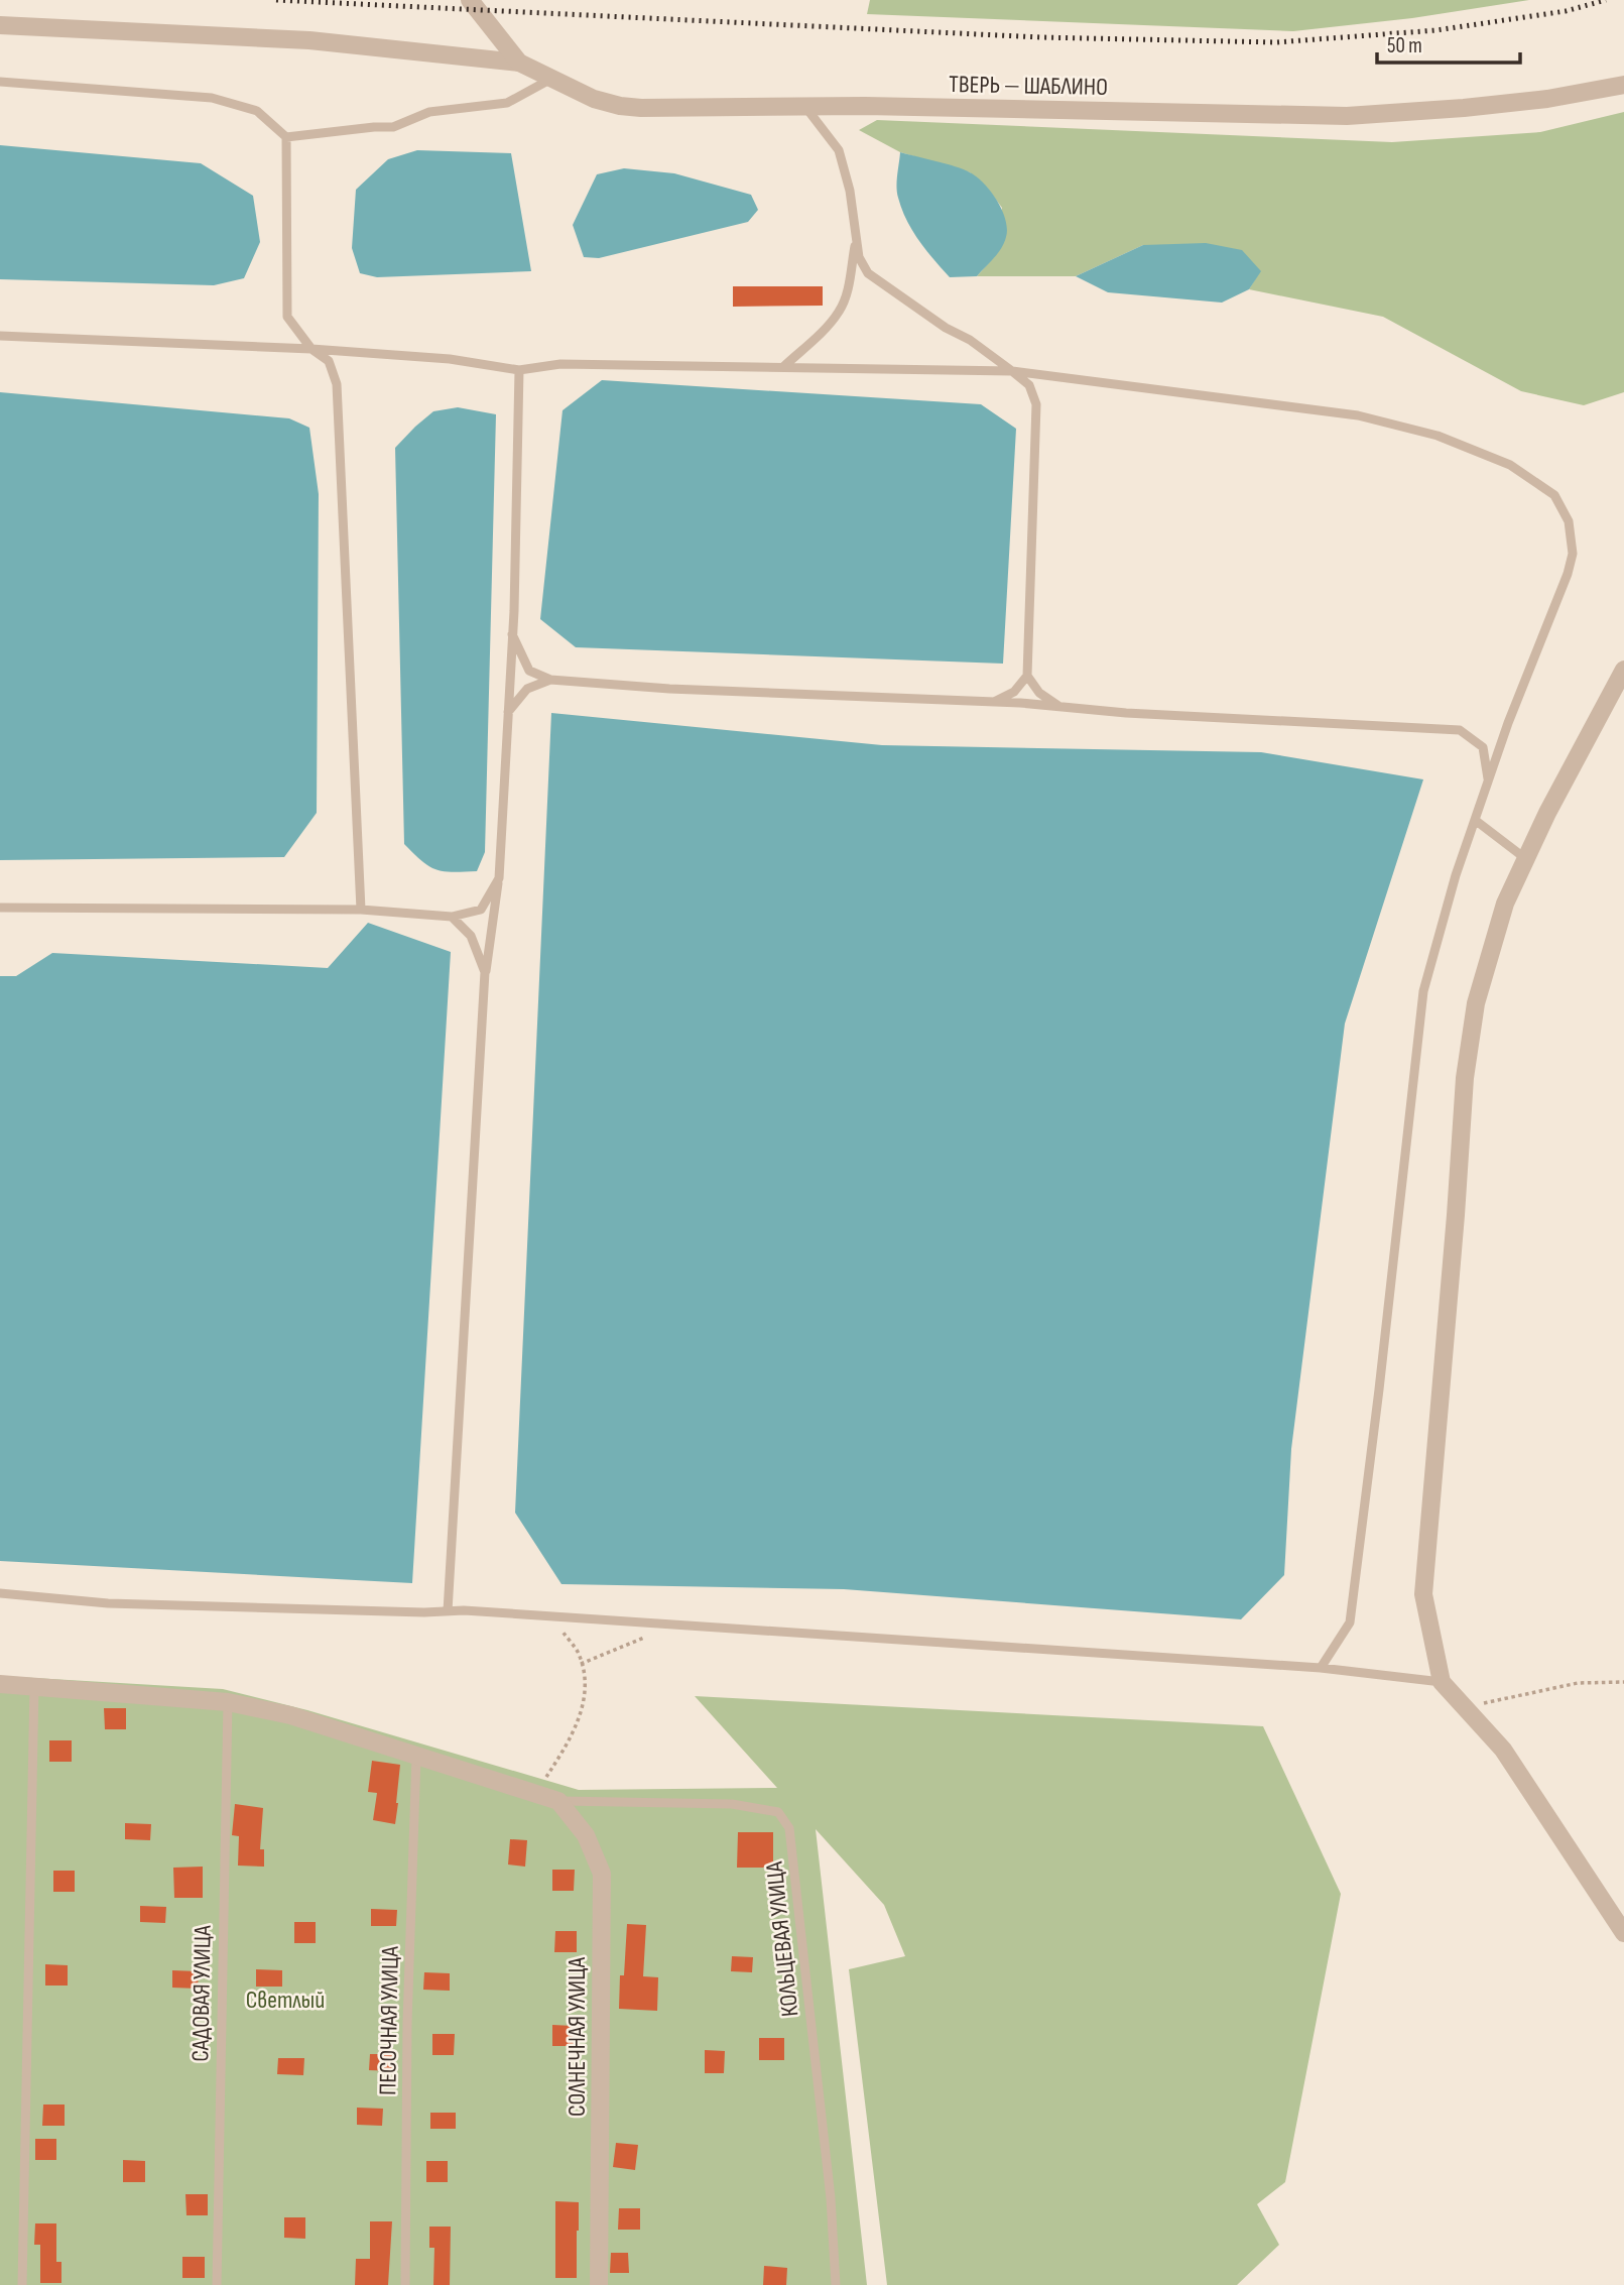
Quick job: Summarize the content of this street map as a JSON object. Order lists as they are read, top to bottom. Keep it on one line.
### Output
{"streets":{"street":["ТВЕРЬ — ШАБЛИНО","СОЛНЕЧНАЯ УЛИЦА"],"lane":["КОЛЬЦЕВАЯ УЛИЦА","САДОВАЯ УЛИЦА","ПЕСОЧНАЯ УЛИЦА"]},"crossings":[["КОЛЬЦЕВАЯ УЛИЦА","СОЛНЕЧНАЯ УЛИЦА"]],"parks":["Светлый"],"scale_bar":"50 m"}
